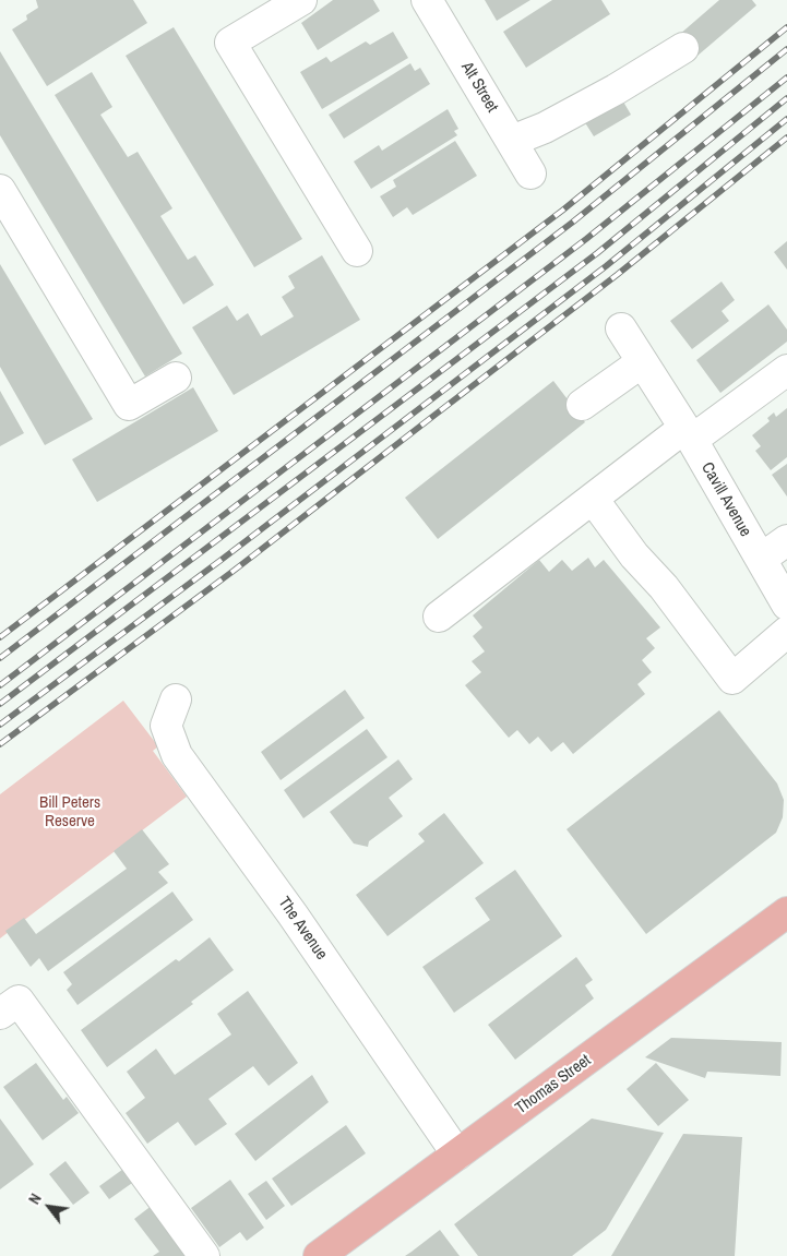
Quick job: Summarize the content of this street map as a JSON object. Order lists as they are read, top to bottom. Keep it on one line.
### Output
{"streets":{"main road":["Thomas Street"],"street":["Alt Street","Cavill Avenue","The Avenue"]},"crossings":[["The Avenue","Thomas Street"]],"parks":["Bill Peters Reserve"],"north":"top left"}
